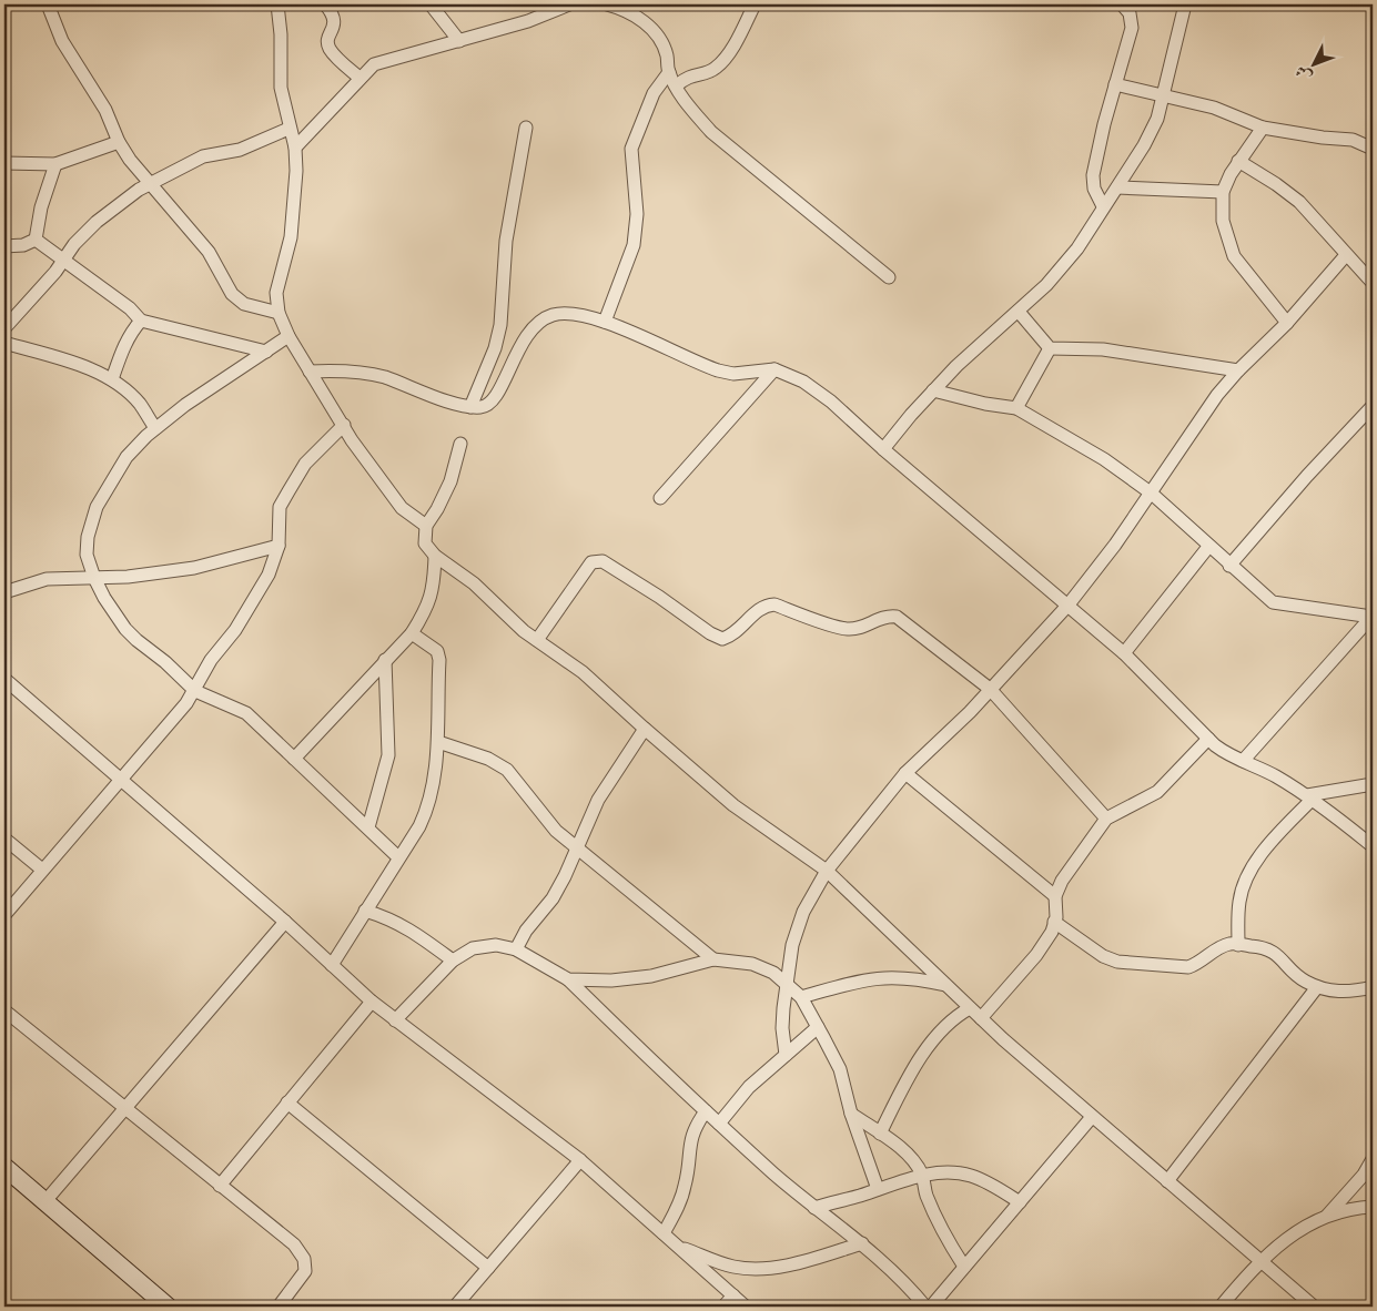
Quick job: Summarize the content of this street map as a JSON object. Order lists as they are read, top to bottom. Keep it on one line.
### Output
{"north":"bottom left"}
